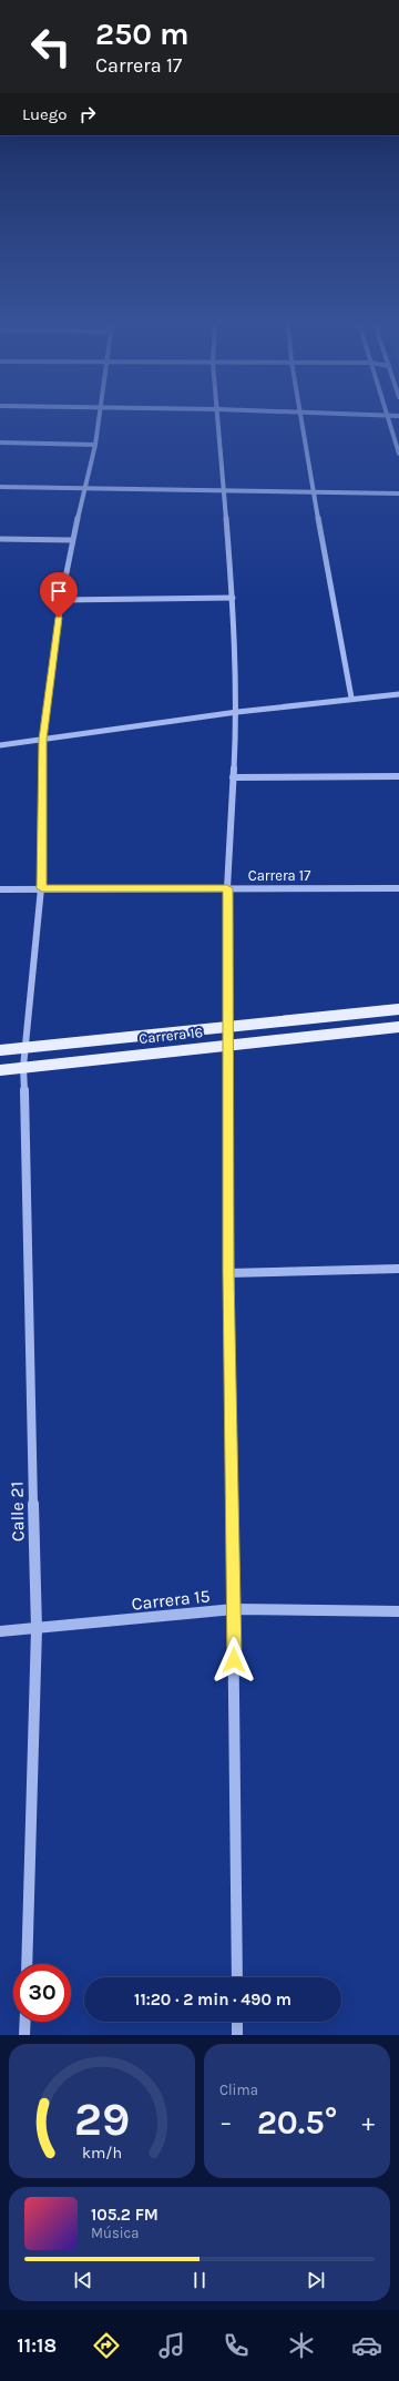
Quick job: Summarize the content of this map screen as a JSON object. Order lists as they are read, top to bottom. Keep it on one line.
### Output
{"streets":{"main road":["Carrera 16"],"street":["Carrera 17","Calle 21","Carrera 15"]},"crossings":[["Carrera 17","Calle 21"],["Carrera 16","Calle 21"],["Calle 21","Carrera 15"]],"page":{"turn":["250 m","Carrera 17"],"then":"Luego","limit":"30","trip":"11:20 · 2 min · 490 m","tile":"Clima","heat":["−","20.5°","+"],"song":["105.2 FM","Música"],"tabs":"11:18","gauge":["29","km/h"]}}
